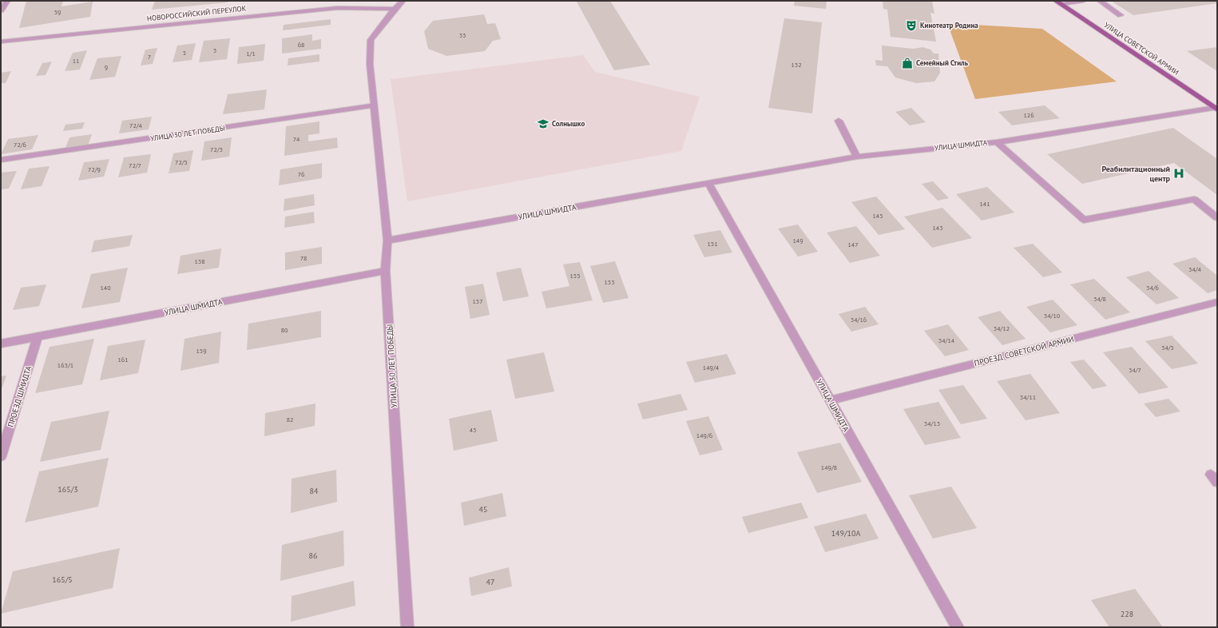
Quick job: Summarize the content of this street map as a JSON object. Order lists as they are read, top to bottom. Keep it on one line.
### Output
{"streets":{"main road":["УЛИЦА СОВЕТСКОЙ АРМИИ"],"street":["НОВОРОССИЙСКИЙ ПЕРЕУЛОК","УЛИЦА 30 ЛЕТ ПОБЕДЫ","УЛИЦА ШМИДТА","ПРОЕЗД СОВЕТСКОЙ АРМИИ","ПРОЕЗД ШМИДТА"]},"crossings":[["НОВОРОССИЙСКИЙ ПЕРЕУЛОК","УЛИЦА 30 ЛЕТ ПОБЕДЫ"],["УЛИЦА СОВЕТСКОЙ АРМИИ","УЛИЦА ШМИДТА"],["УЛИЦА 30 ЛЕТ ПОБЕДЫ","УЛИЦА ШМИДТА"],["УЛИЦА ШМИДТА","ПРОЕЗД СОВЕТСКОЙ АРМИИ"],["УЛИЦА ШМИДТА","ПРОЕЗД ШМИДТА"]],"places":{"theatre":["Кинотеатр Родина"],"shop":["Семейный Стиль"],"school or university":["Солнышко"],"hospital":["Реабилитационный центр"]},"house_numbers":["59","33","68","3","5","1/1","7","11","132","9","126","72/4","74","72/6","72/3","72/5","72/7","72/9","76","141","145","143","149","151","147","78","138","34/4","155","153","140","34/6","34/8","157","34/10","34/16","34/12","80","34/14","34/5","159","161","163/1","149/4","34/7","34/11","82","34/13","43","149/6","149/8","165/3","84","45","149/10А","86","165/5","47","228"]}
